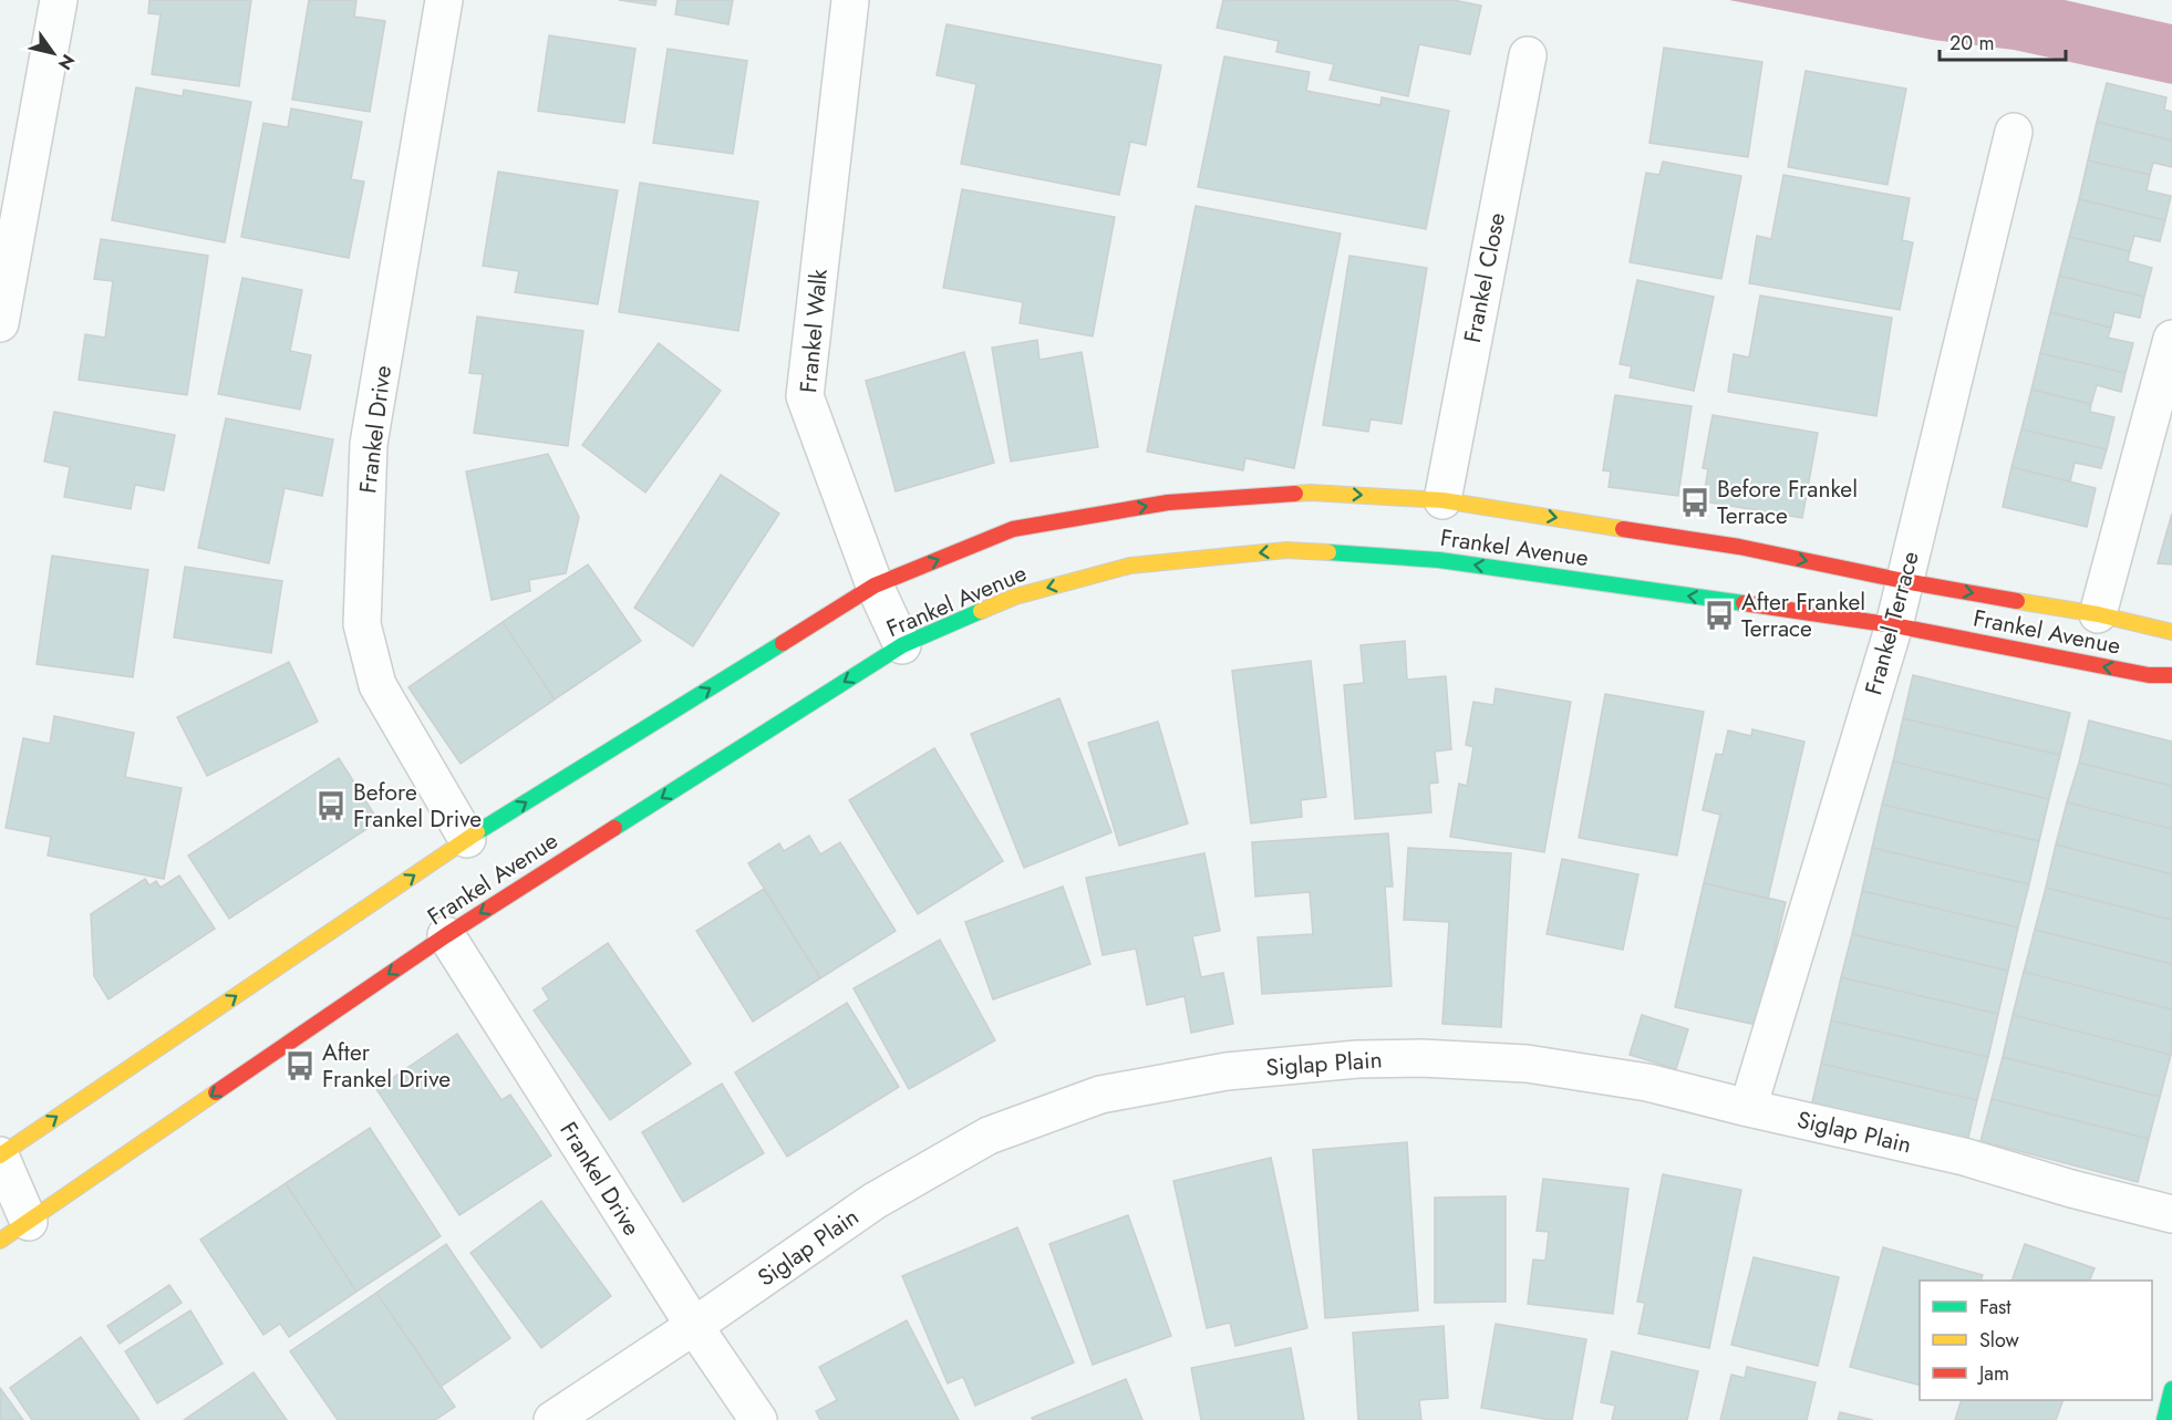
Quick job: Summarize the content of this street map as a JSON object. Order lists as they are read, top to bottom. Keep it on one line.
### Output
{"streets":{"street":["Frankel Close","Frankel Walk","Frankel Drive","Frankel Avenue","Frankel Terrace","Siglap Plain"]},"crossings":[["Frankel Close","Frankel Avenue"],["Frankel Walk","Frankel Avenue"],["Frankel Drive","Frankel Avenue"],["Frankel Drive","Siglap Plain"],["Frankel Avenue","Frankel Terrace"],["Frankel Terrace","Siglap Plain"]],"places":{"bus stop":["Before Frankel Terrace","After Frankel Terrace","Before Frankel Drive","After Frankel Drive"]},"legend":["Fast","Slow","Jam"],"scale_bar":"20 m","north":"bottom right"}
